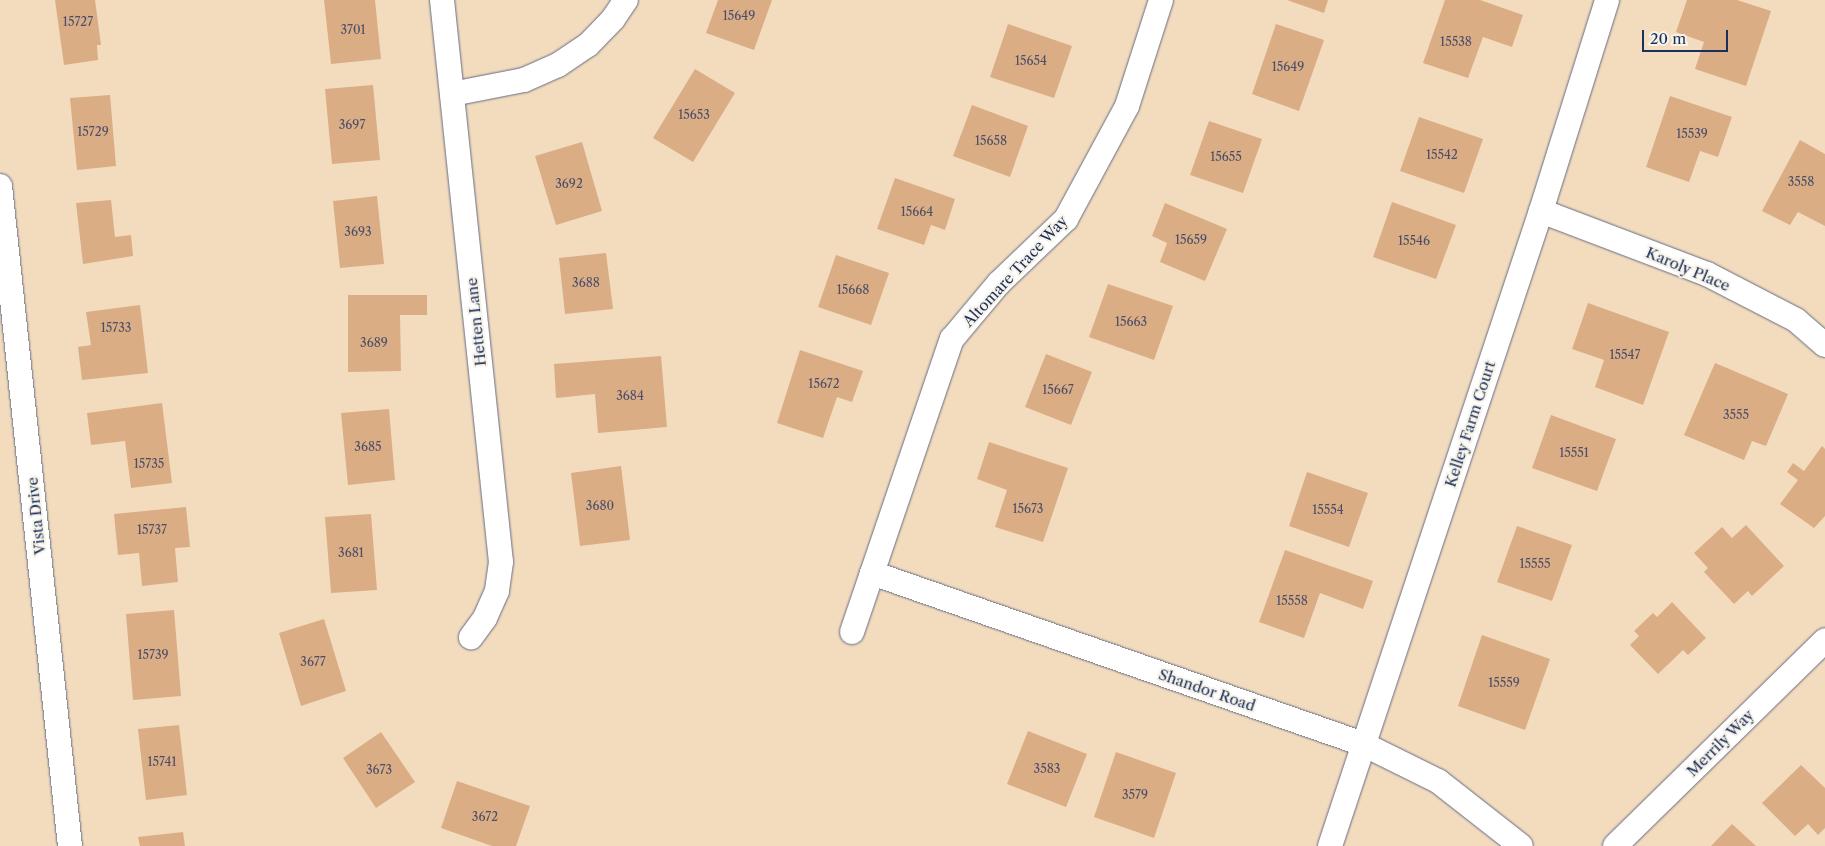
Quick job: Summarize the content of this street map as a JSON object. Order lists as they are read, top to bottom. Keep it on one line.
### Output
{"streets":{"street":["Karoly Place","Altomare Trace Way","Hetten Lane","Kelley Farm Court","Vista Drive","Shandor Road","Merrily Way"]},"crossings":[["Karoly Place","Kelley Farm Court"],["Altomare Trace Way","Shandor Road"],["Kelley Farm Court","Shandor Road"]],"house_numbers":["15649","15727","3701","15538","15654","15649","15653","3697","15729","15539","15658","15542","15655","3558","3692","15664","3693","15659","15546","3688","15668","15663","15733","3689","15547","15672","15667","3684","3555","3685","15551","15735","3680","15673","15554","15737","3681","15555","15558","15739","3677","15559","15741","3583","3673","3579","3672"],"scale_bar":"20 m"}
